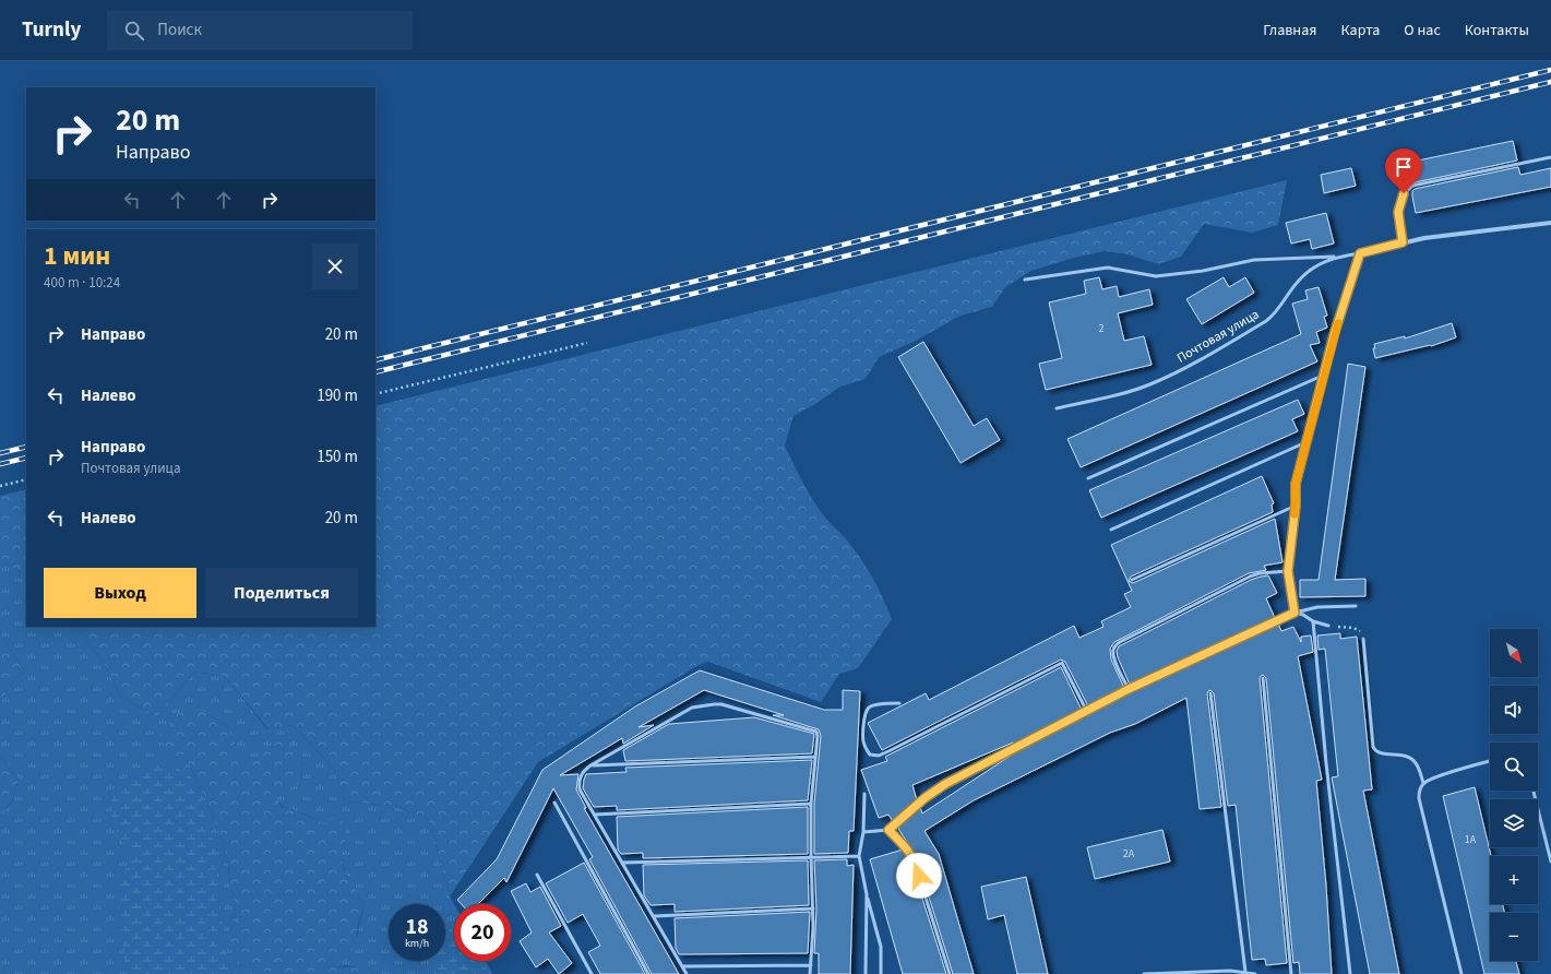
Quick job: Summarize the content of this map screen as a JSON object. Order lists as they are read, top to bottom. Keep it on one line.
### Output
{"streets":{"street":["Почтовая улица"]},"house_numbers":["2","1А","2А"],"north":"bottom right","page":{"header":"Turnly","search":"Поиск","nav":["Главная","Карта","О нас","Контакты"],"turn":["20 m","Направо"],"heading":["1 мин","400 m · 10:24"],"list":[{"name":"Направо","value":"20 m"},{"name":"Налево","value":"190 m"},{"name":"Направо","note":"Почтовая улица","value":"150 m"},{"name":"Налево","value":"20 m"}],"buttons":["Выход","Поделиться"],"map_buttons":["+","−"],"speed":"18 km/h","limit":"20"}}
